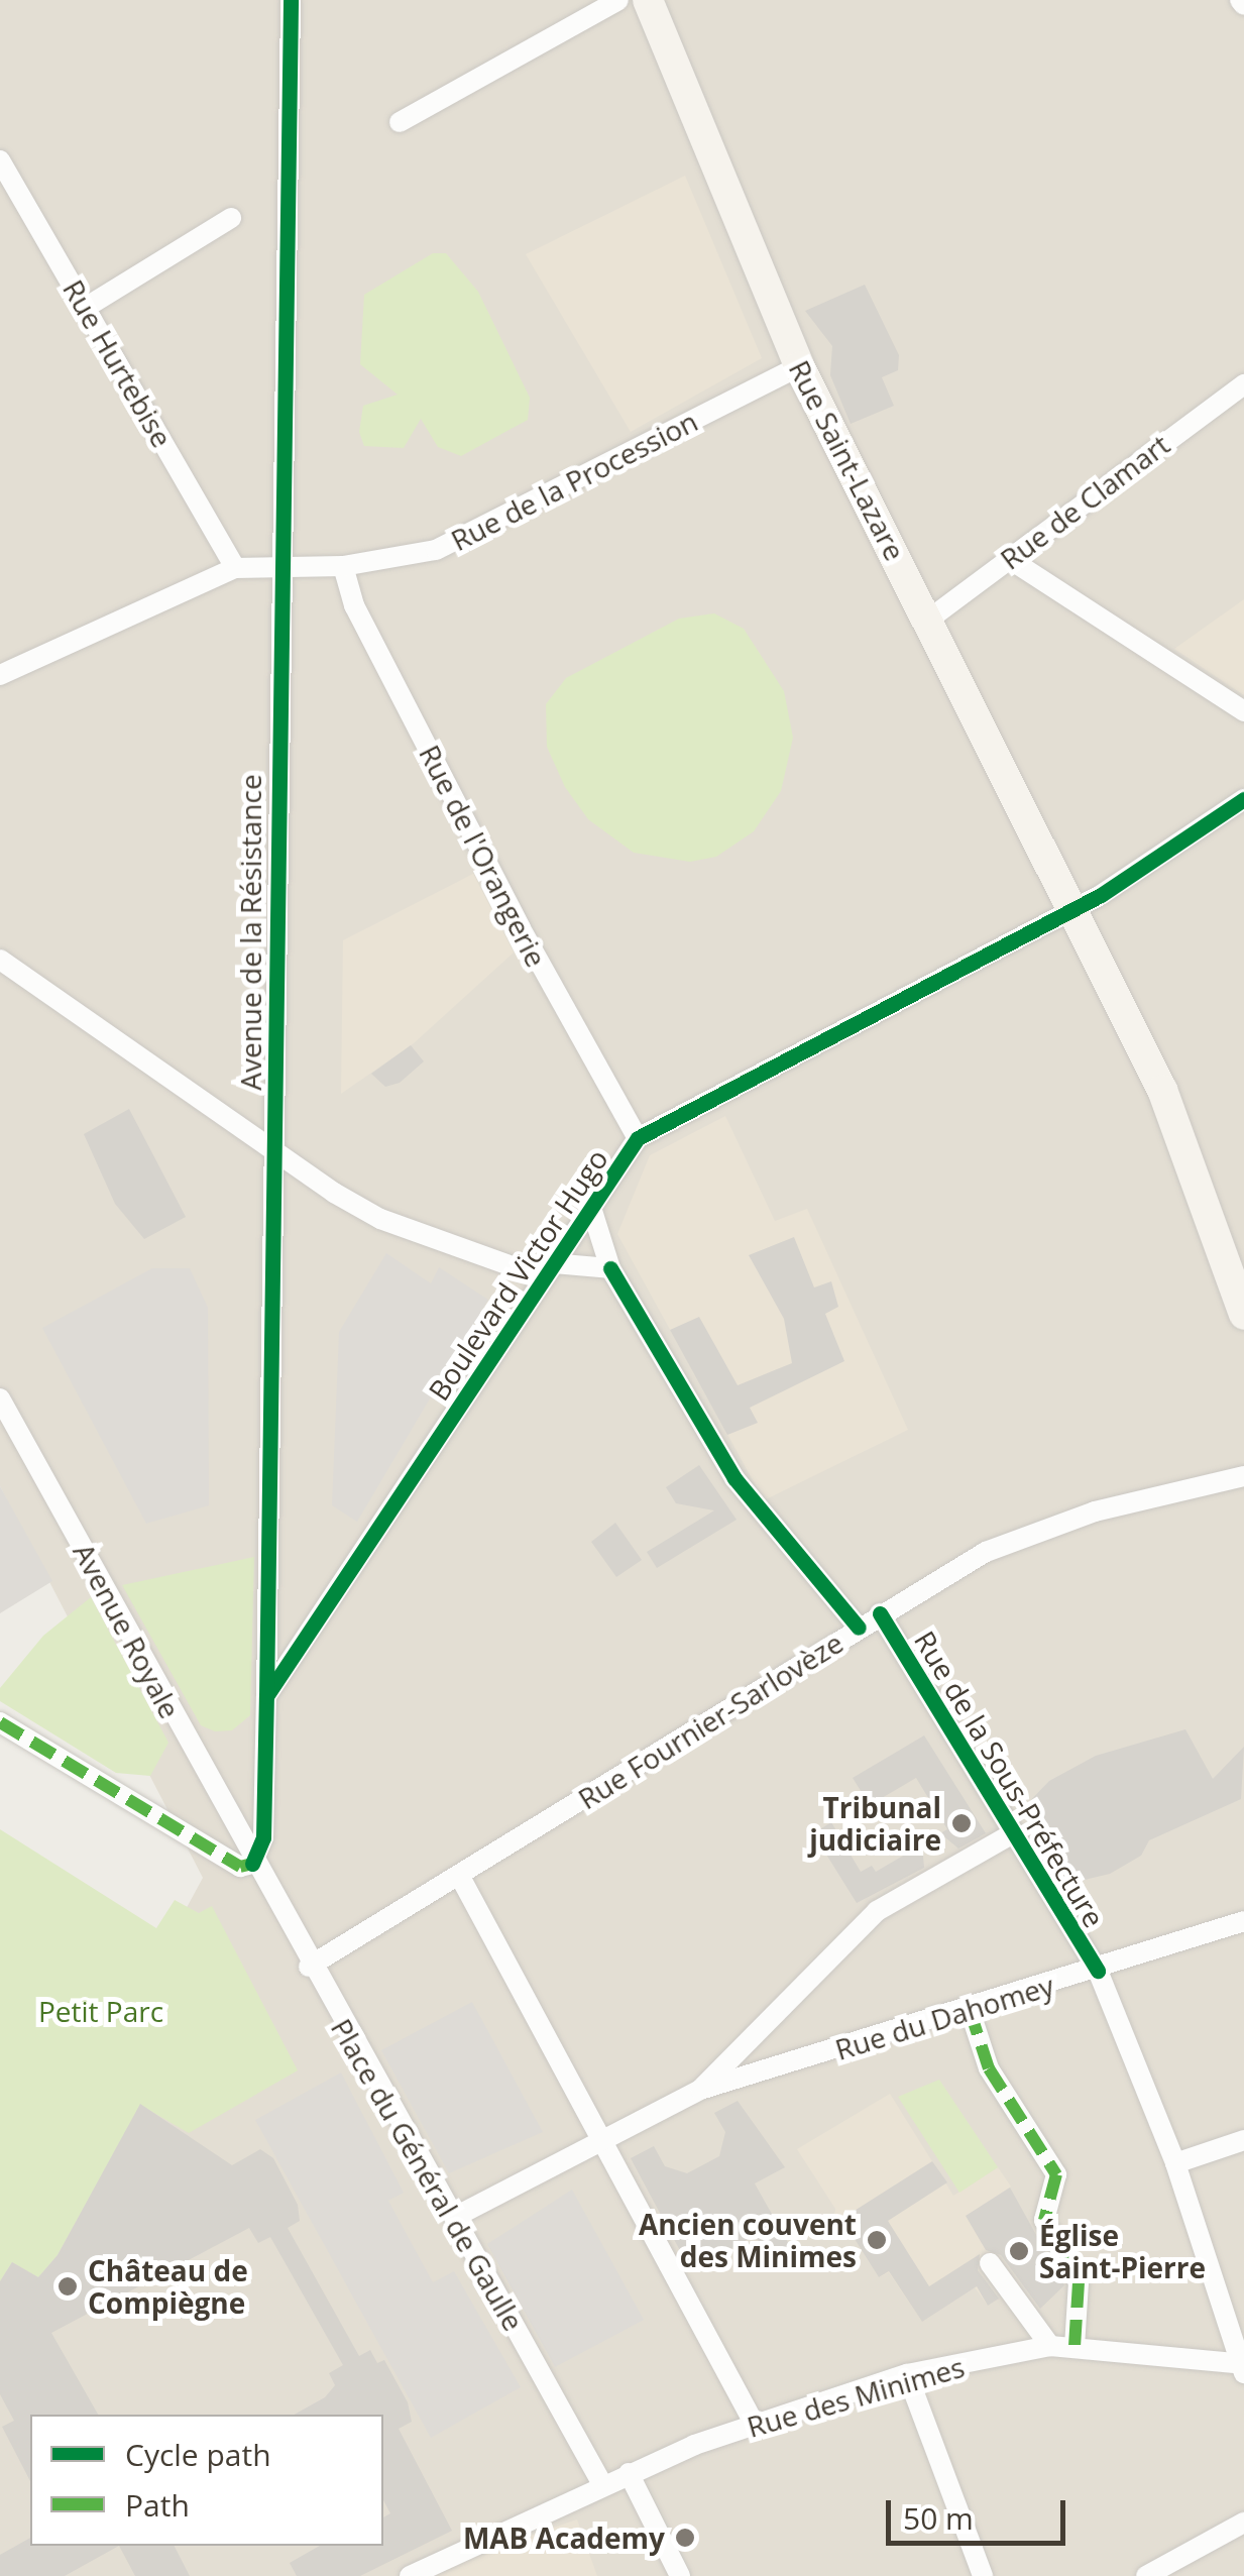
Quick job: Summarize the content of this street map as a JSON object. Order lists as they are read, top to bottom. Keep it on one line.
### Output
{"streets":{"main road":["Rue Saint-Lazare"],"street":["Rue Hurtebise","Rue de la Procession","Rue de Clamart","Rue de l'Orangerie","Avenue de la Résistance","Boulevard Victor Hugo","Avenue Royale","Rue Fournier-Sarlovèze","Rue de la Sous-Préfecture","Rue du Dahomey","Place du Général de Gaulle","Rue des Minimes"]},"crossings":[["Rue Hurtebise","Rue de la Procession"],["Rue Saint-Lazare","Rue de la Procession"],["Rue Saint-Lazare","Rue de Clamart"],["Rue Saint-Lazare","Boulevard Victor Hugo"],["Rue de la Procession","Rue de l'Orangerie"],["Rue de la Procession","Avenue de la Résistance"],["Rue de l'Orangerie","Boulevard Victor Hugo"],["Avenue de la Résistance","Boulevard Victor Hugo"],["Avenue de la Résistance","Avenue Royale"],["Avenue de la Résistance","Place du Général de Gaulle"],["Avenue Royale","Place du Général de Gaulle"],["Rue Fournier-Sarlovèze","Rue de la Sous-Préfecture"],["Rue Fournier-Sarlovèze","Place du Général de Gaulle"],["Rue de la Sous-Préfecture","Rue du Dahomey"],["Rue de la Sous-Préfecture","Rue des Minimes"],["Place du Général de Gaulle","Rue des Minimes"]],"parks":["Petit Parc"],"places":["Tribunal judiciaire","Ancien couvent des Minimes","Église Saint-Pierre","Château de Compiègne","MAB Academy"],"legend":["Cycle path","Path"],"scale_bar":"50 m"}
